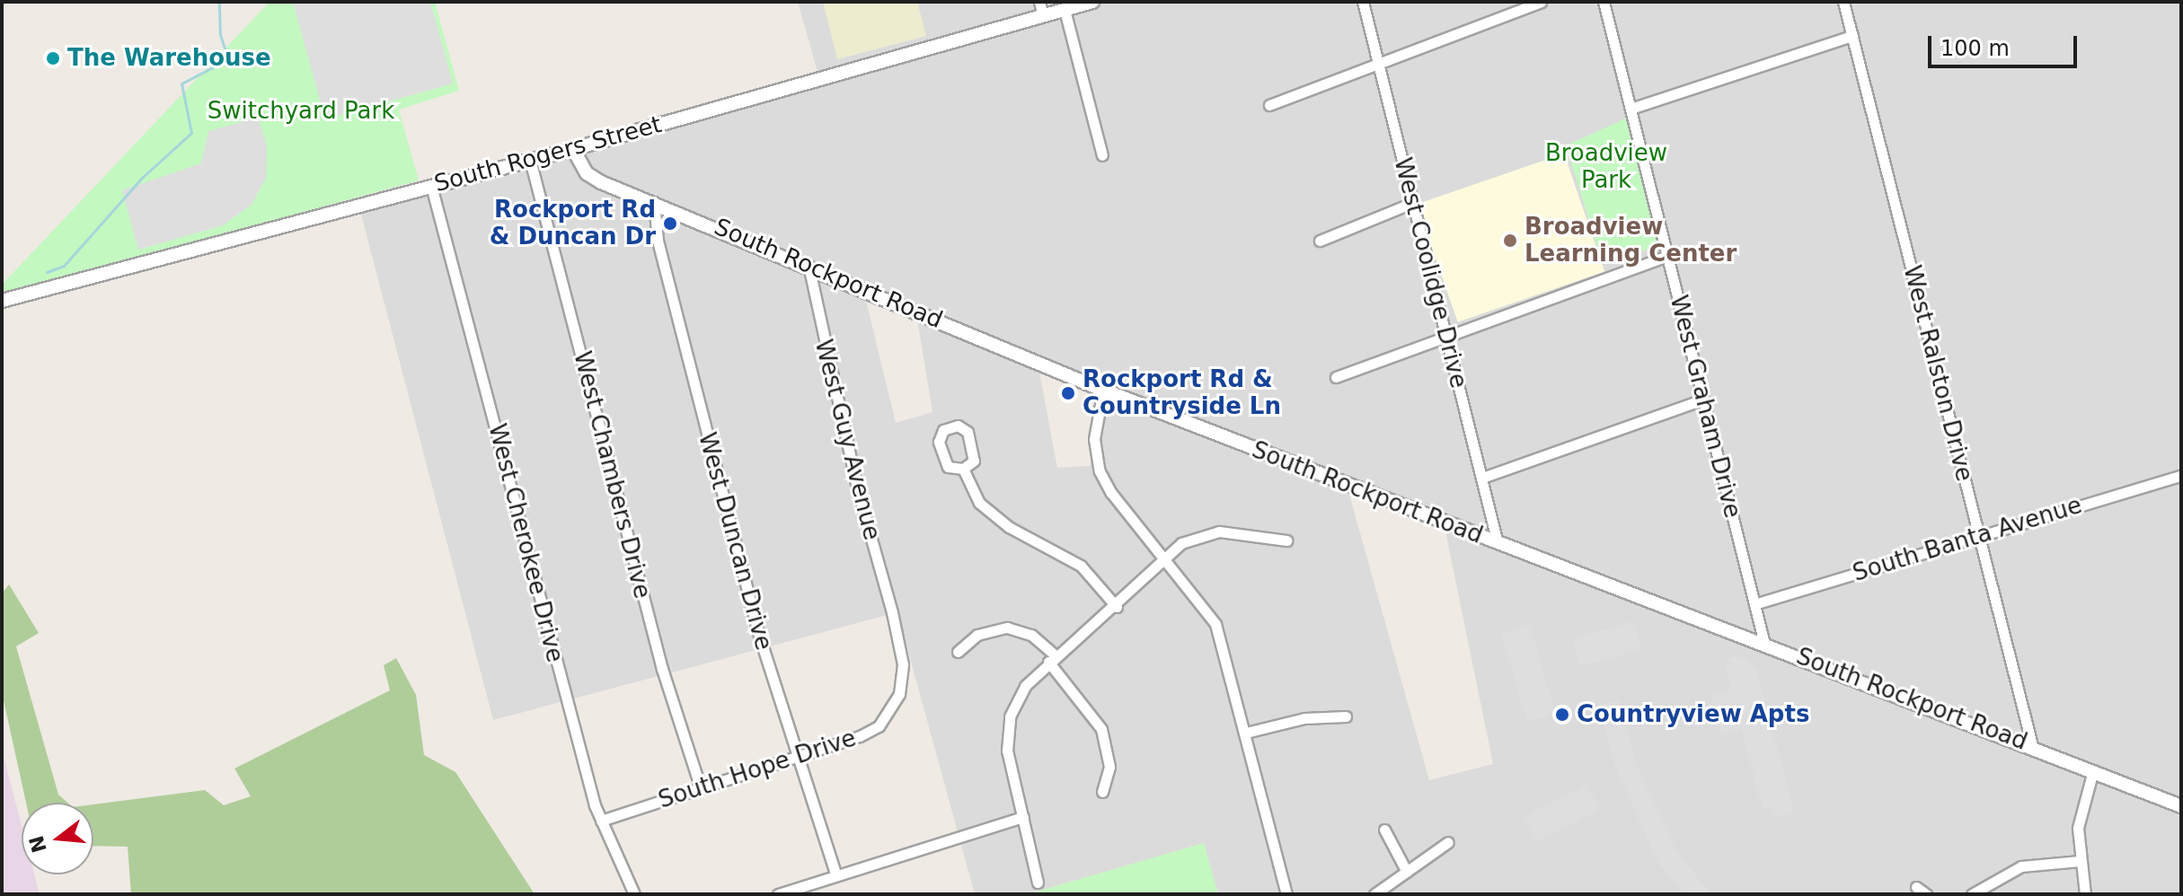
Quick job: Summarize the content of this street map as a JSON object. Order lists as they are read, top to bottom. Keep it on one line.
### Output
{"streets":{"street":["South Rogers Street","West Coolidge Drive","South Rockport Road","West Ralston Drive","West Graham Drive","West Guy Avenue","West Chambers Drive","South Banta Avenue","West Duncan Drive","West Cherokee Drive","South Hope Drive"]},"crossings":[["South Rogers Street","South Rockport Road"],["South Rogers Street","West Chambers Drive"],["South Rogers Street","West Cherokee Drive"],["West Coolidge Drive","South Rockport Road"],["South Rockport Road","West Ralston Drive"],["South Rockport Road","West Graham Drive"],["South Rockport Road","West Guy Avenue"],["South Rockport Road","West Duncan Drive"],["West Ralston Drive","South Banta Avenue"],["West Graham Drive","South Banta Avenue"],["West Guy Avenue","South Hope Drive"],["West Chambers Drive","South Hope Drive"],["West Duncan Drive","South Hope Drive"],["West Cherokee Drive","South Hope Drive"]],"parks":["Switchyard Park","Broadview Park"],"places":["The Warehouse","Rockport Rd & Duncan Dr","Broadview Learning Center","Rockport Rd & Countryside Ln","Countryview Apts"],"scale_bar":"100 m","north":"left"}
